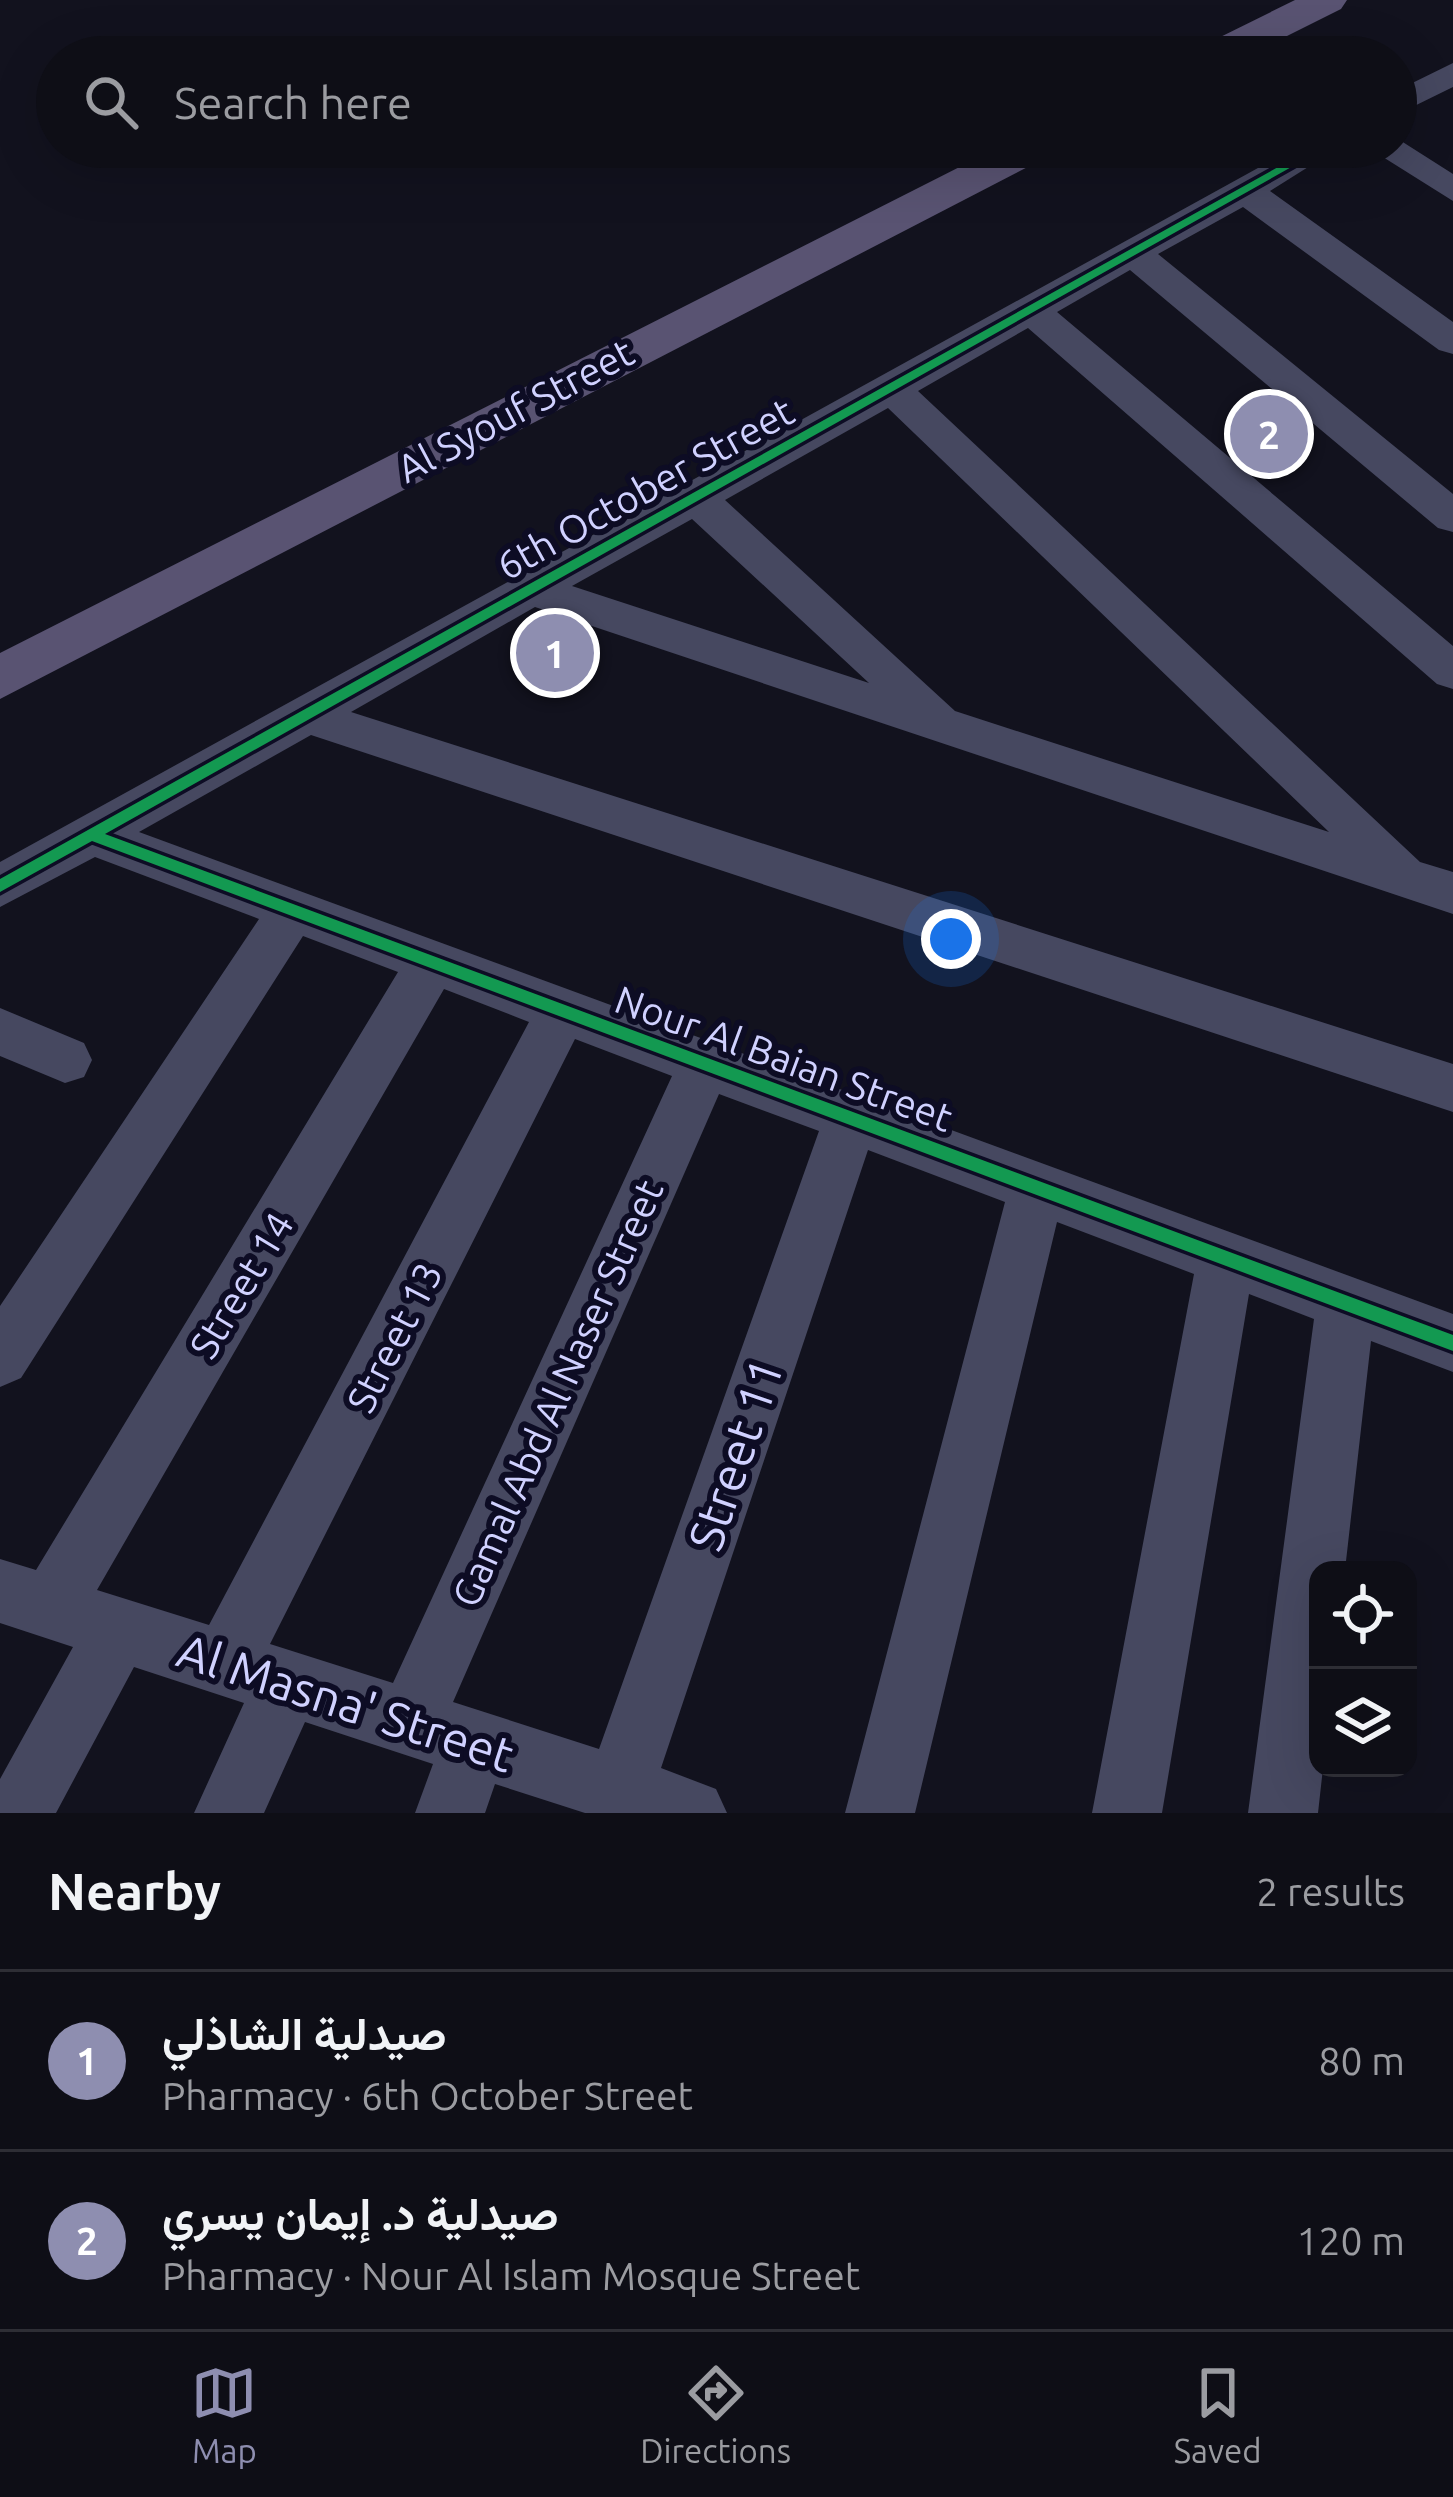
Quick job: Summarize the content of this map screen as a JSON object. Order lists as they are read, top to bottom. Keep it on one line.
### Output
{"streets":{"main road":["Al Syouf Street"],"street":["6th October Street","Nour Al Baian Street","Street 14","Street 13","Gamal Abd Al Naser Street","Street 11","Al Masna' Street"]},"crossings":[["6th October Street","Nour Al Baian Street"],["Nour Al Baian Street","Street 14"],["Nour Al Baian Street","Street 13"],["Nour Al Baian Street","Gamal Abd Al Naser Street"],["Nour Al Baian Street","Street 11"],["Street 14","Al Masna' Street"],["Street 13","Al Masna' Street"],["Gamal Abd Al Naser Street","Al Masna' Street"],["Street 11","Al Masna' Street"]],"page":{"search":"Search here","pins":["2","1"],"heading":["Nearby","2 results"],"list":[{"mark":"1","name":"صيدلية الشاذلي","note":"Pharmacy · 6th October Street","value":"80 m"},{"mark":"2","name":"صيدلية د. إيمان يسري","note":"Pharmacy · Nour Al Islam Mosque Street","value":"120 m"}],"nav":["Map","Directions","Saved"]}}
